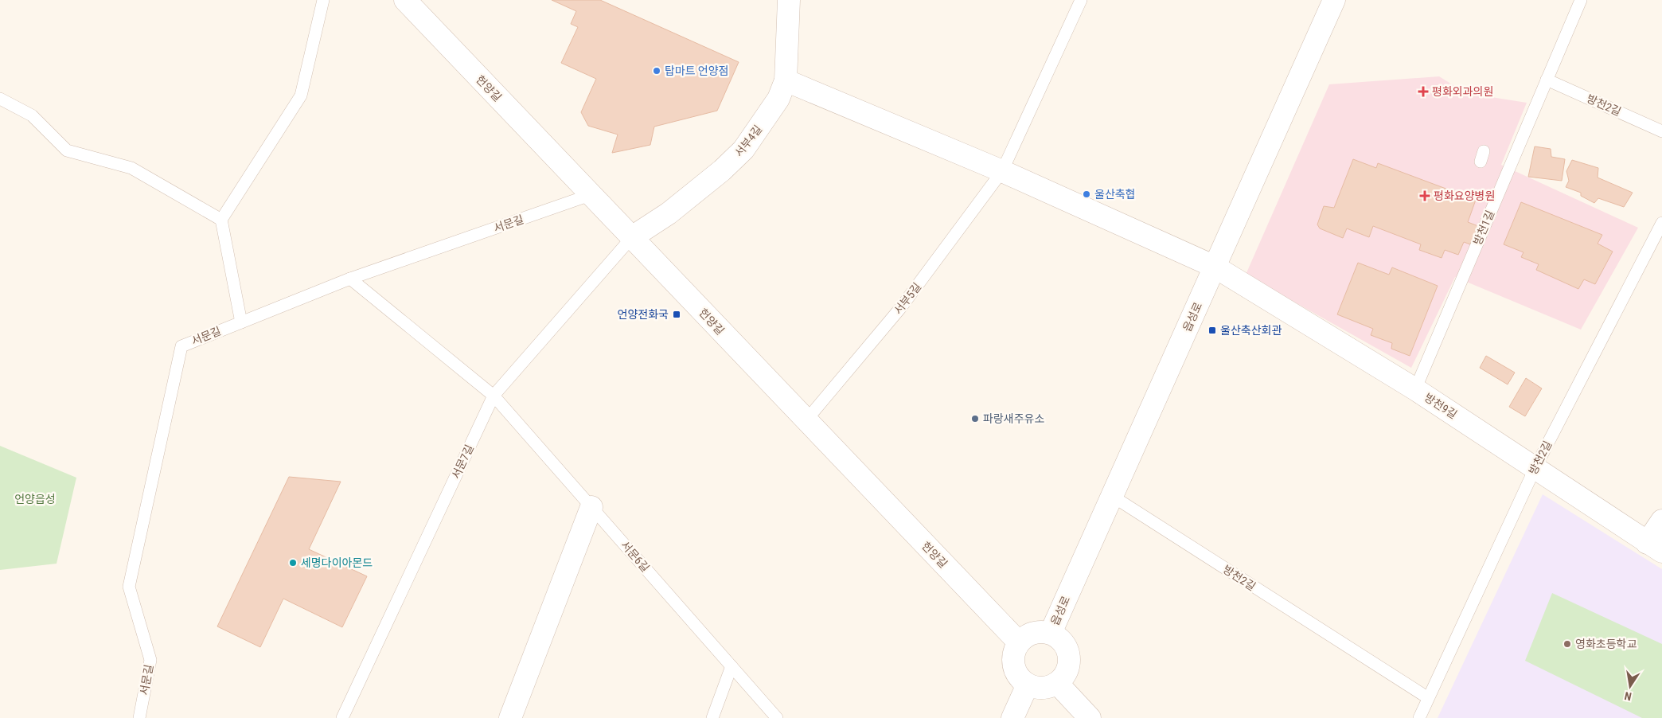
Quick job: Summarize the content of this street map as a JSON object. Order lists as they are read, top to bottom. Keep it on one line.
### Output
{"streets":{"street":["헌양길","서부4길","읍성로","방천9길"],"lane":["방천2길","서문길","방천1길","서부5길","서문7길","서문6길"]},"crossings":[["헌양길","서부4길"],["헌양길","서문길"],["헌양길","서부5길"],["헌양길","읍성로"],["헌양길","서문7길"],["방천2길","방천1길"],["방천2길","읍성로"],["방천2길","방천9길"],["서부4길","서문7길"],["서문길","서문6길"],["방천1길","방천9길"],["읍성로","방천9길"],["서문7길","서문6길"]],"parks":["언양읍성"],"places":{"other":["탑마트 언양점","울산축협","파랑새주유소","세명다이아몬드","영화초등학교"],"health":["평화외과의원","평화요양병원"],"transit":["언양전화국","울산축산회관"]},"north":"bottom"}
